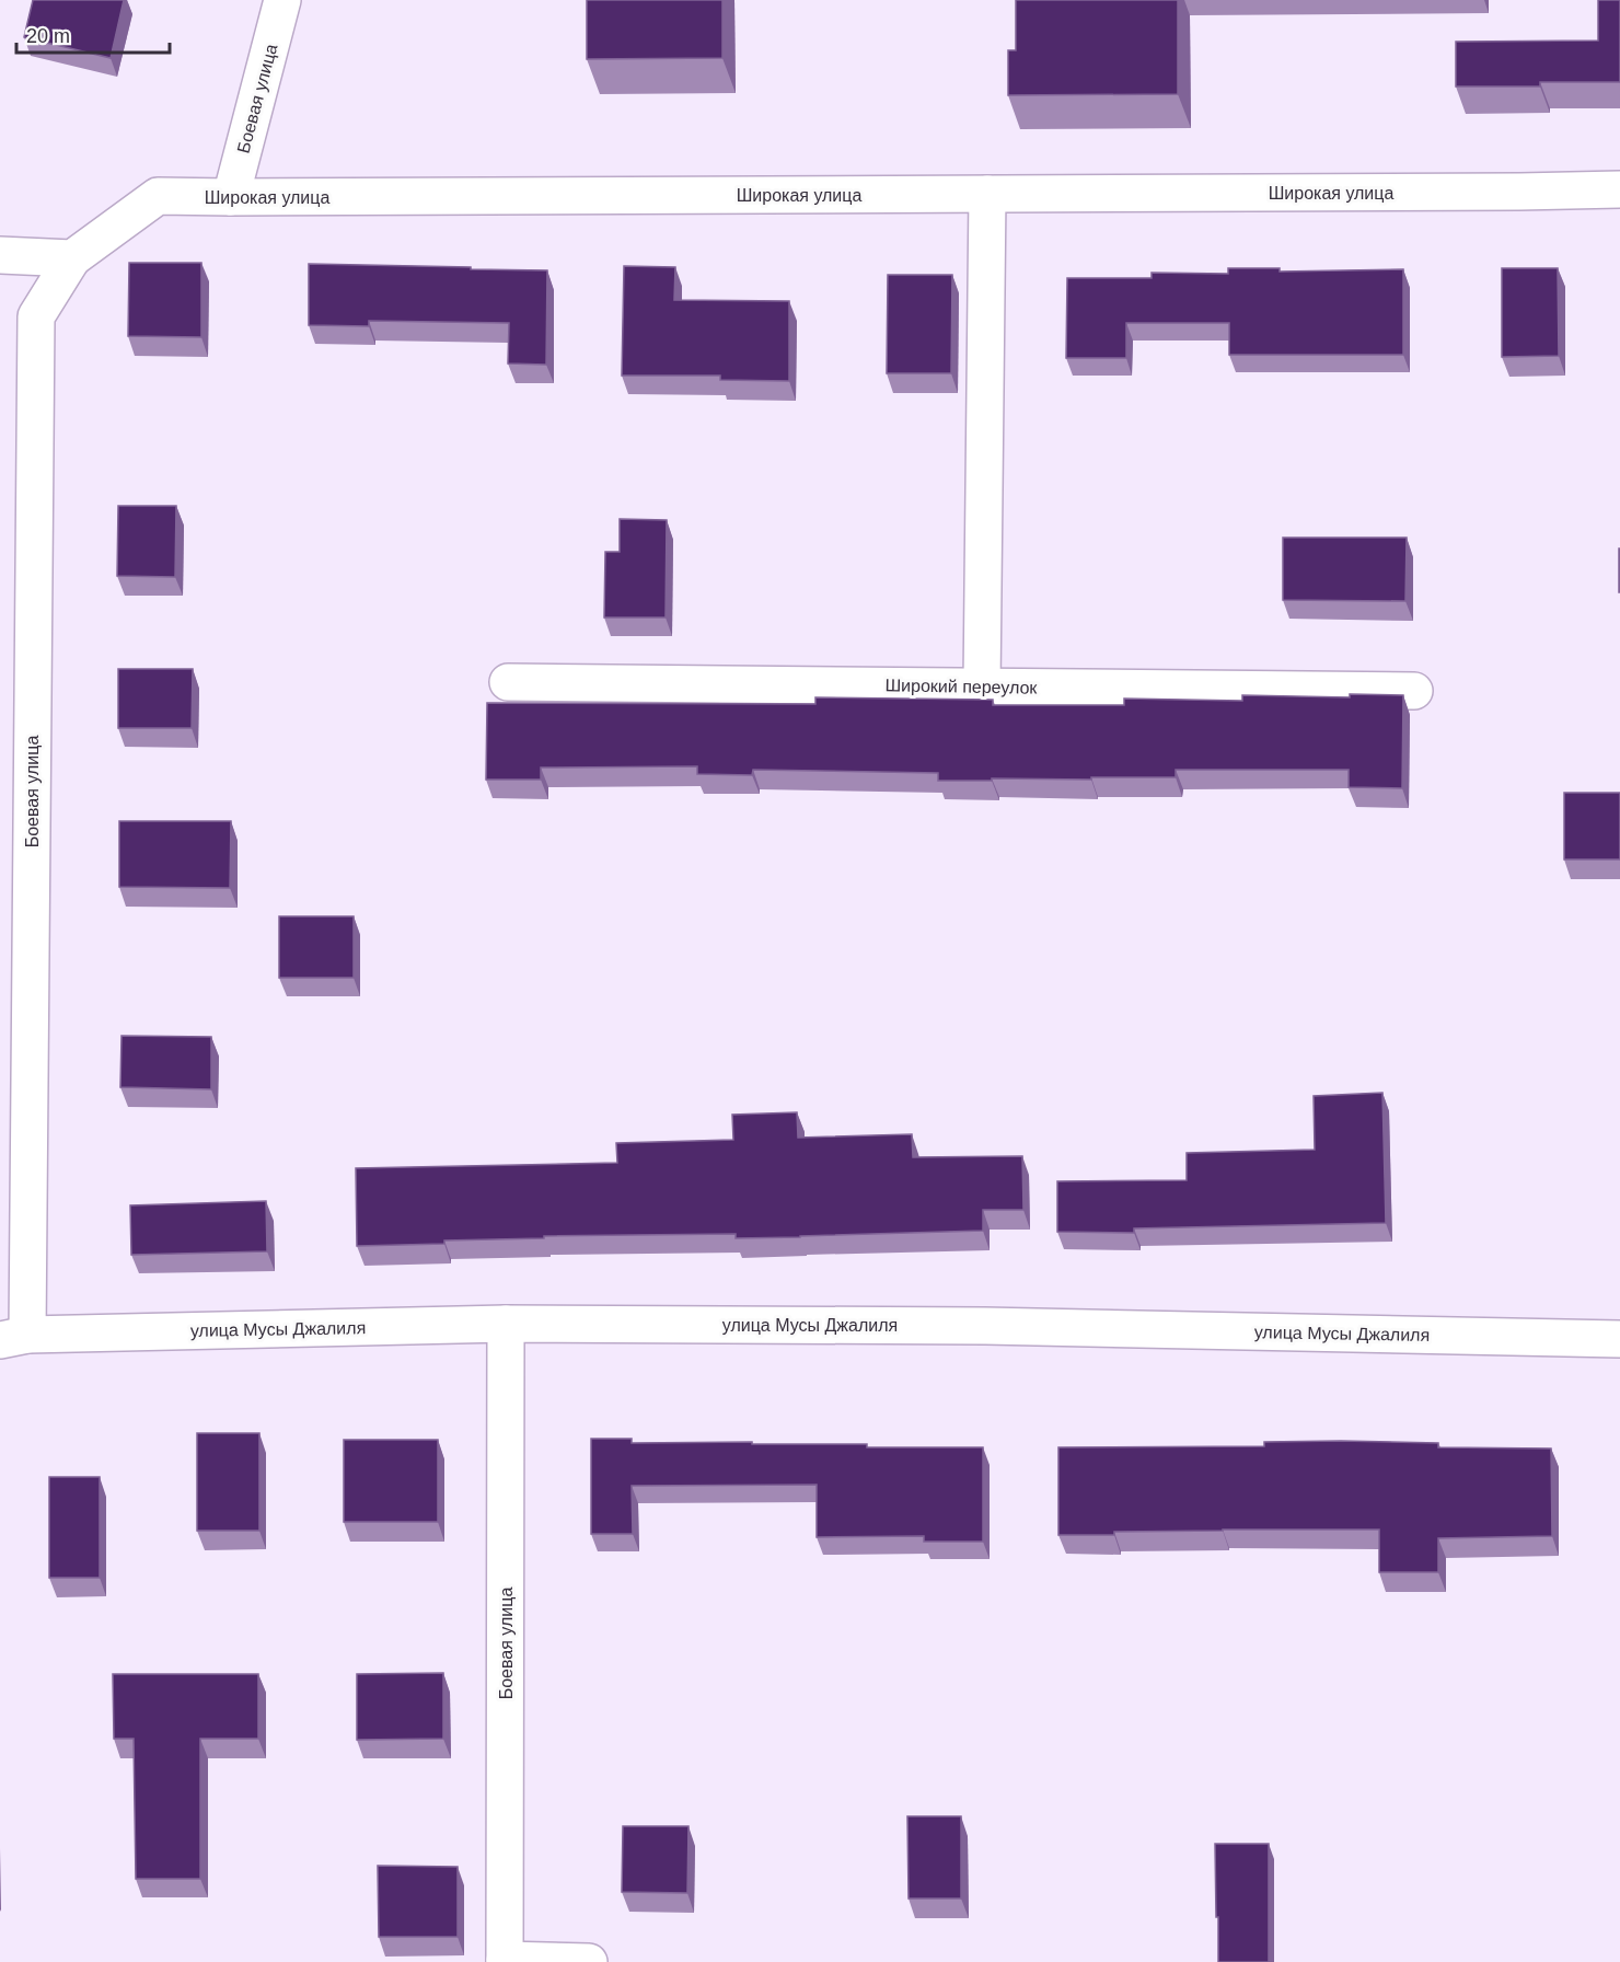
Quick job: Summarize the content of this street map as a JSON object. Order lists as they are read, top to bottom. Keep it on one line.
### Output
{"streets":{"street":["Боевая улица","Широкая улица","Широкий переулок","улица Мусы Джалиля"]},"crossings":[["Боевая улица","Широкая улица"],["Боевая улица","улица Мусы Джалиля"]],"scale_bar":"20 m"}
